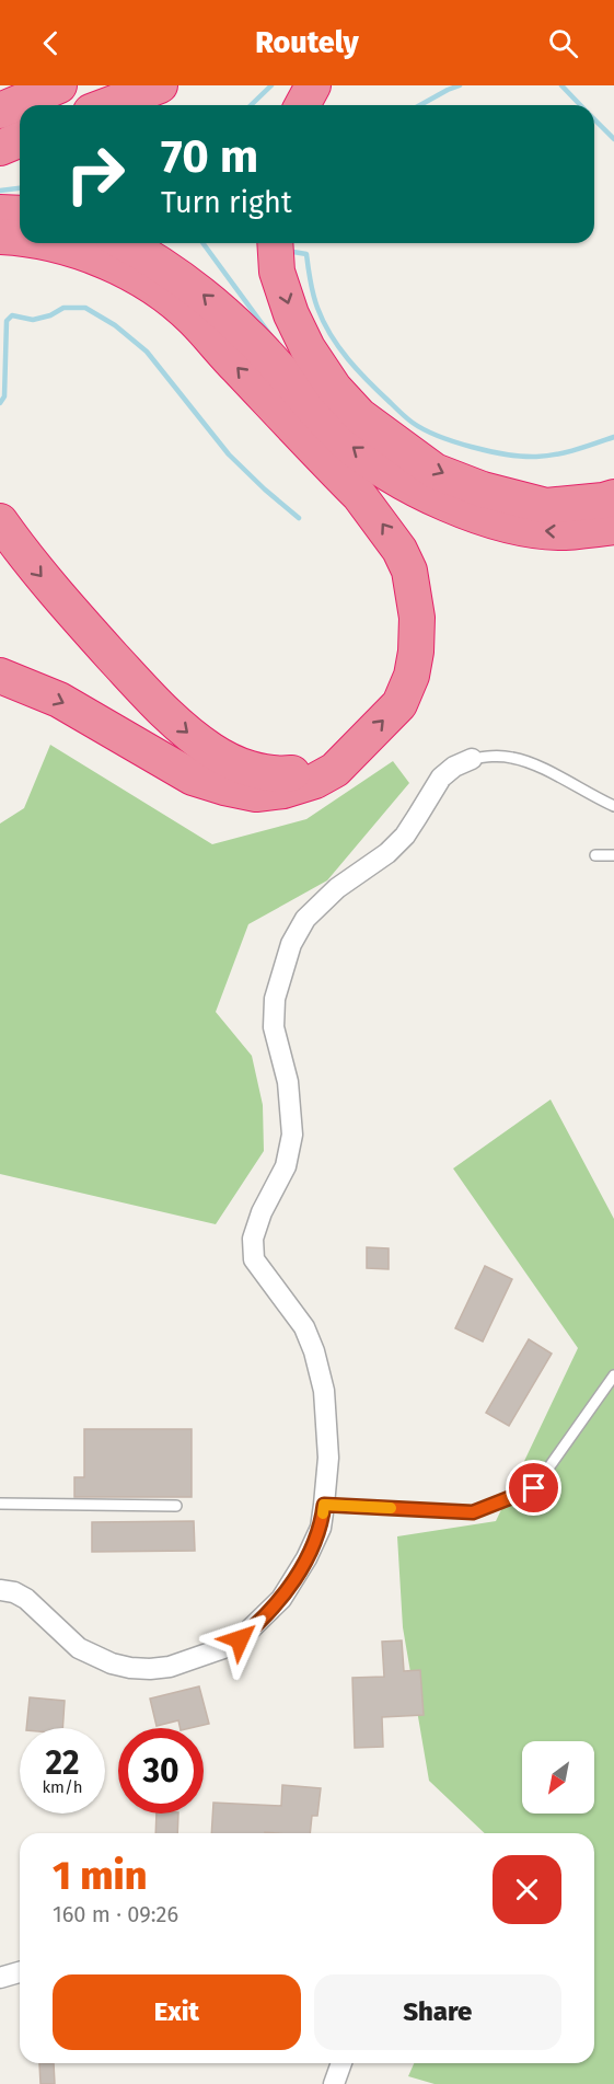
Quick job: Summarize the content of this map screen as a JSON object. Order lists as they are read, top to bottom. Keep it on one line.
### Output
{"north":"bottom left","page":{"header":"Routely","turn":["70 m","Turn right"],"speed":"22 km/h","limit":"30","heading":["1 min","160 m · 09:26"],"buttons":["Exit","Share"]}}
